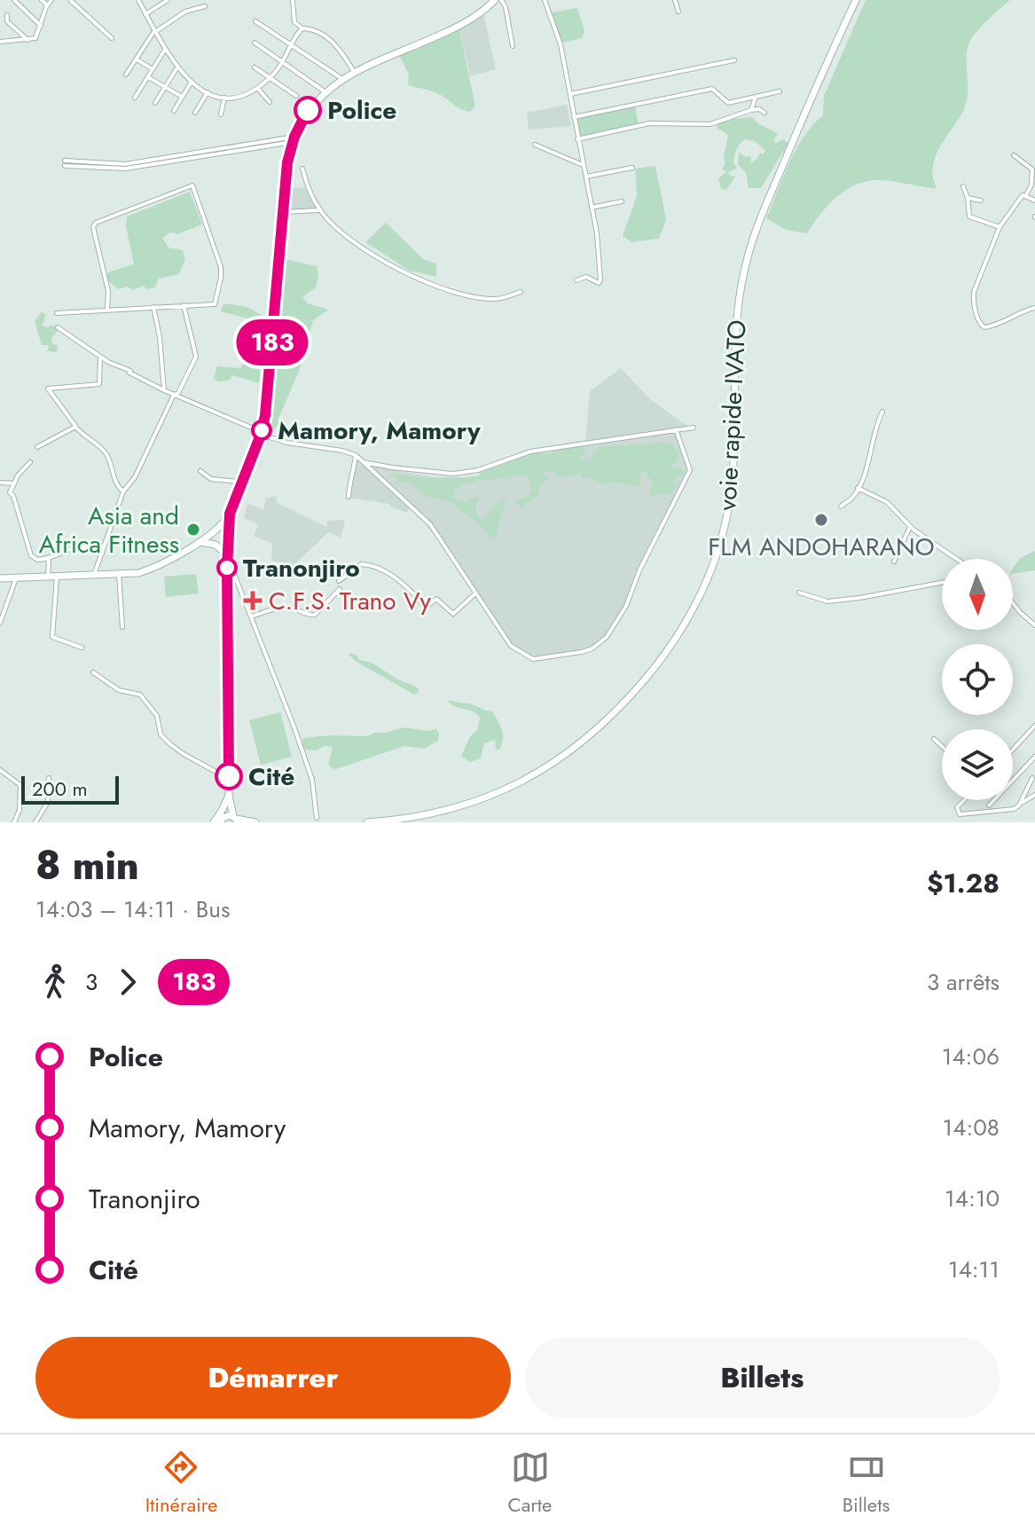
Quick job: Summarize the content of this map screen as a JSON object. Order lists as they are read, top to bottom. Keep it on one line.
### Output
{"streets":{"main road":["voie rapide IVATO"]},"places":{"other":["Police","Mamory, Mamory","FLM ANDOHARANO","Asia and Africa Fitness","Tranonjiro","Cité"],"health":["C.F.S. Trano Vy"]},"lines":["bus line 183"],"scale_bar":"200 m","north":"bottom","page":{"on_map":"183","scale":"200 m","heading":["8 min","14:03 – 14:11 · Bus","$1.28"],"legs":["3","183","3 arrêts"],"list":[{"name":"Police","value":"14:06"},{"name":"Mamory, Mamory","value":"14:08"},{"name":"Tranonjiro","value":"14:10"},{"name":"Cité","value":"14:11"}],"buttons":["Démarrer","Billets"],"tabs":["Itinéraire","Carte","Billets"]}}
